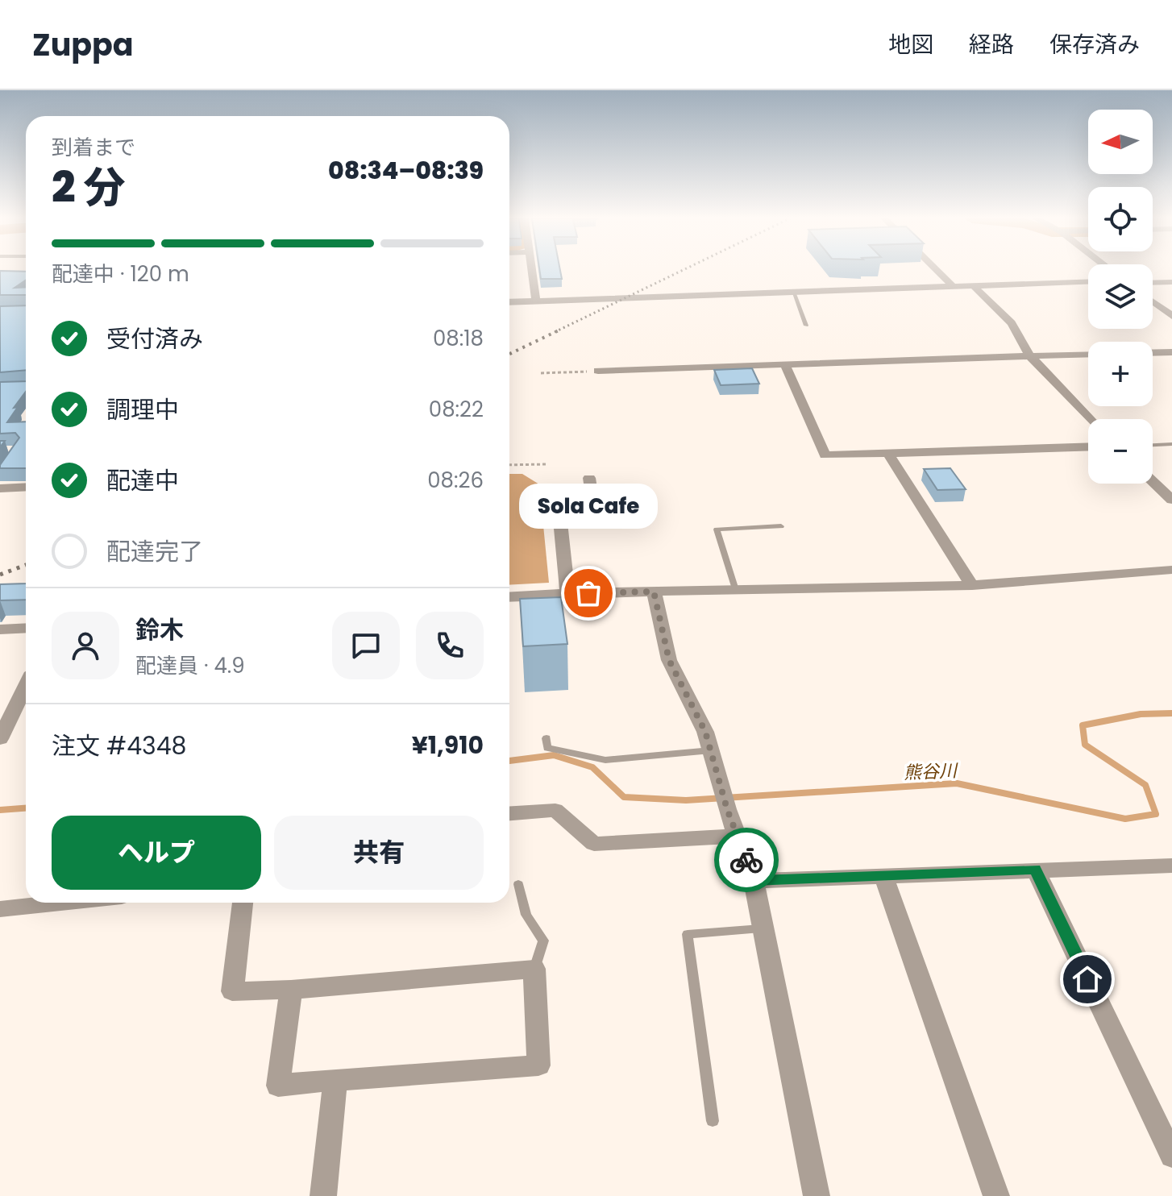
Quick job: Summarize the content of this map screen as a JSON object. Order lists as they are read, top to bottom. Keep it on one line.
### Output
{"water":["熊谷川"],"places":["Sola Cafe"],"north":"left","page":{"header":"Zuppa","nav":["地図","経路","保存済み"],"map_buttons":["+","−"],"heading":["2 分","到着まで","08:34–08:39"],"panel":["鈴木","配達員 · 4.9","注文 #4348","¥1,910"],"bar":"配達中 · 120 m","list":[["受付済み","08:18"],["調理中","08:22"],["配達中","08:26"],"配達完了"],"bubble":"Sola Cafe","buttons":["ヘルプ","共有"]}}
